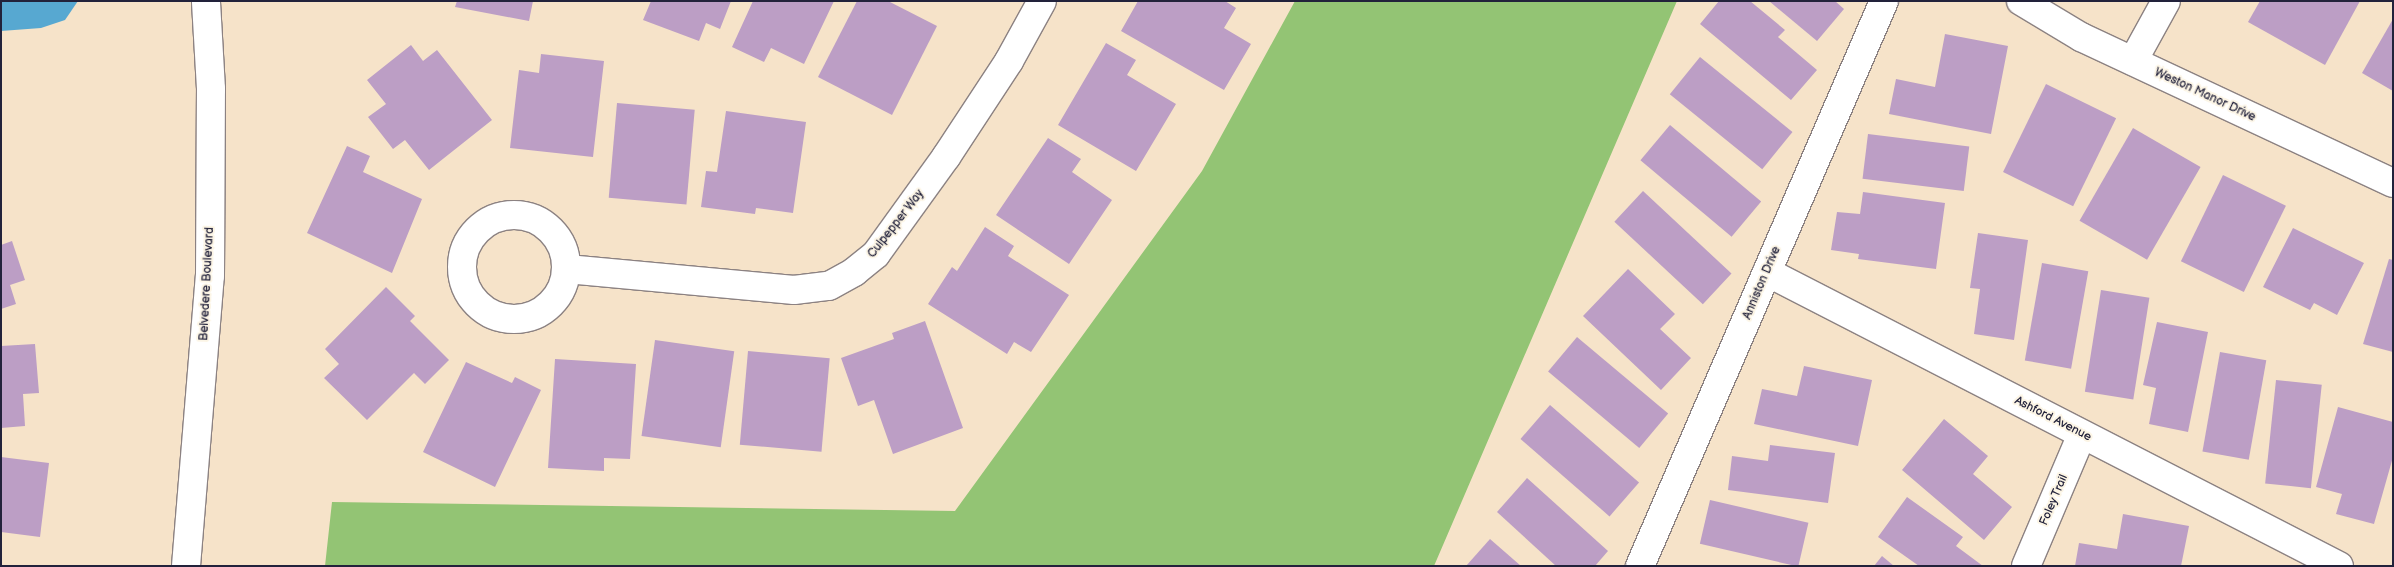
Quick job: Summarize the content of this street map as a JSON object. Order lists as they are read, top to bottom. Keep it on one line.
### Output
{"streets":{"street":["Weston Manor Drive","Culpepper Way","Anniston Drive","Belvedere Boulevard","Ashford Avenue","Foley Trail"]},"crossings":[["Anniston Drive","Ashford Avenue"],["Ashford Avenue","Foley Trail"]]}
